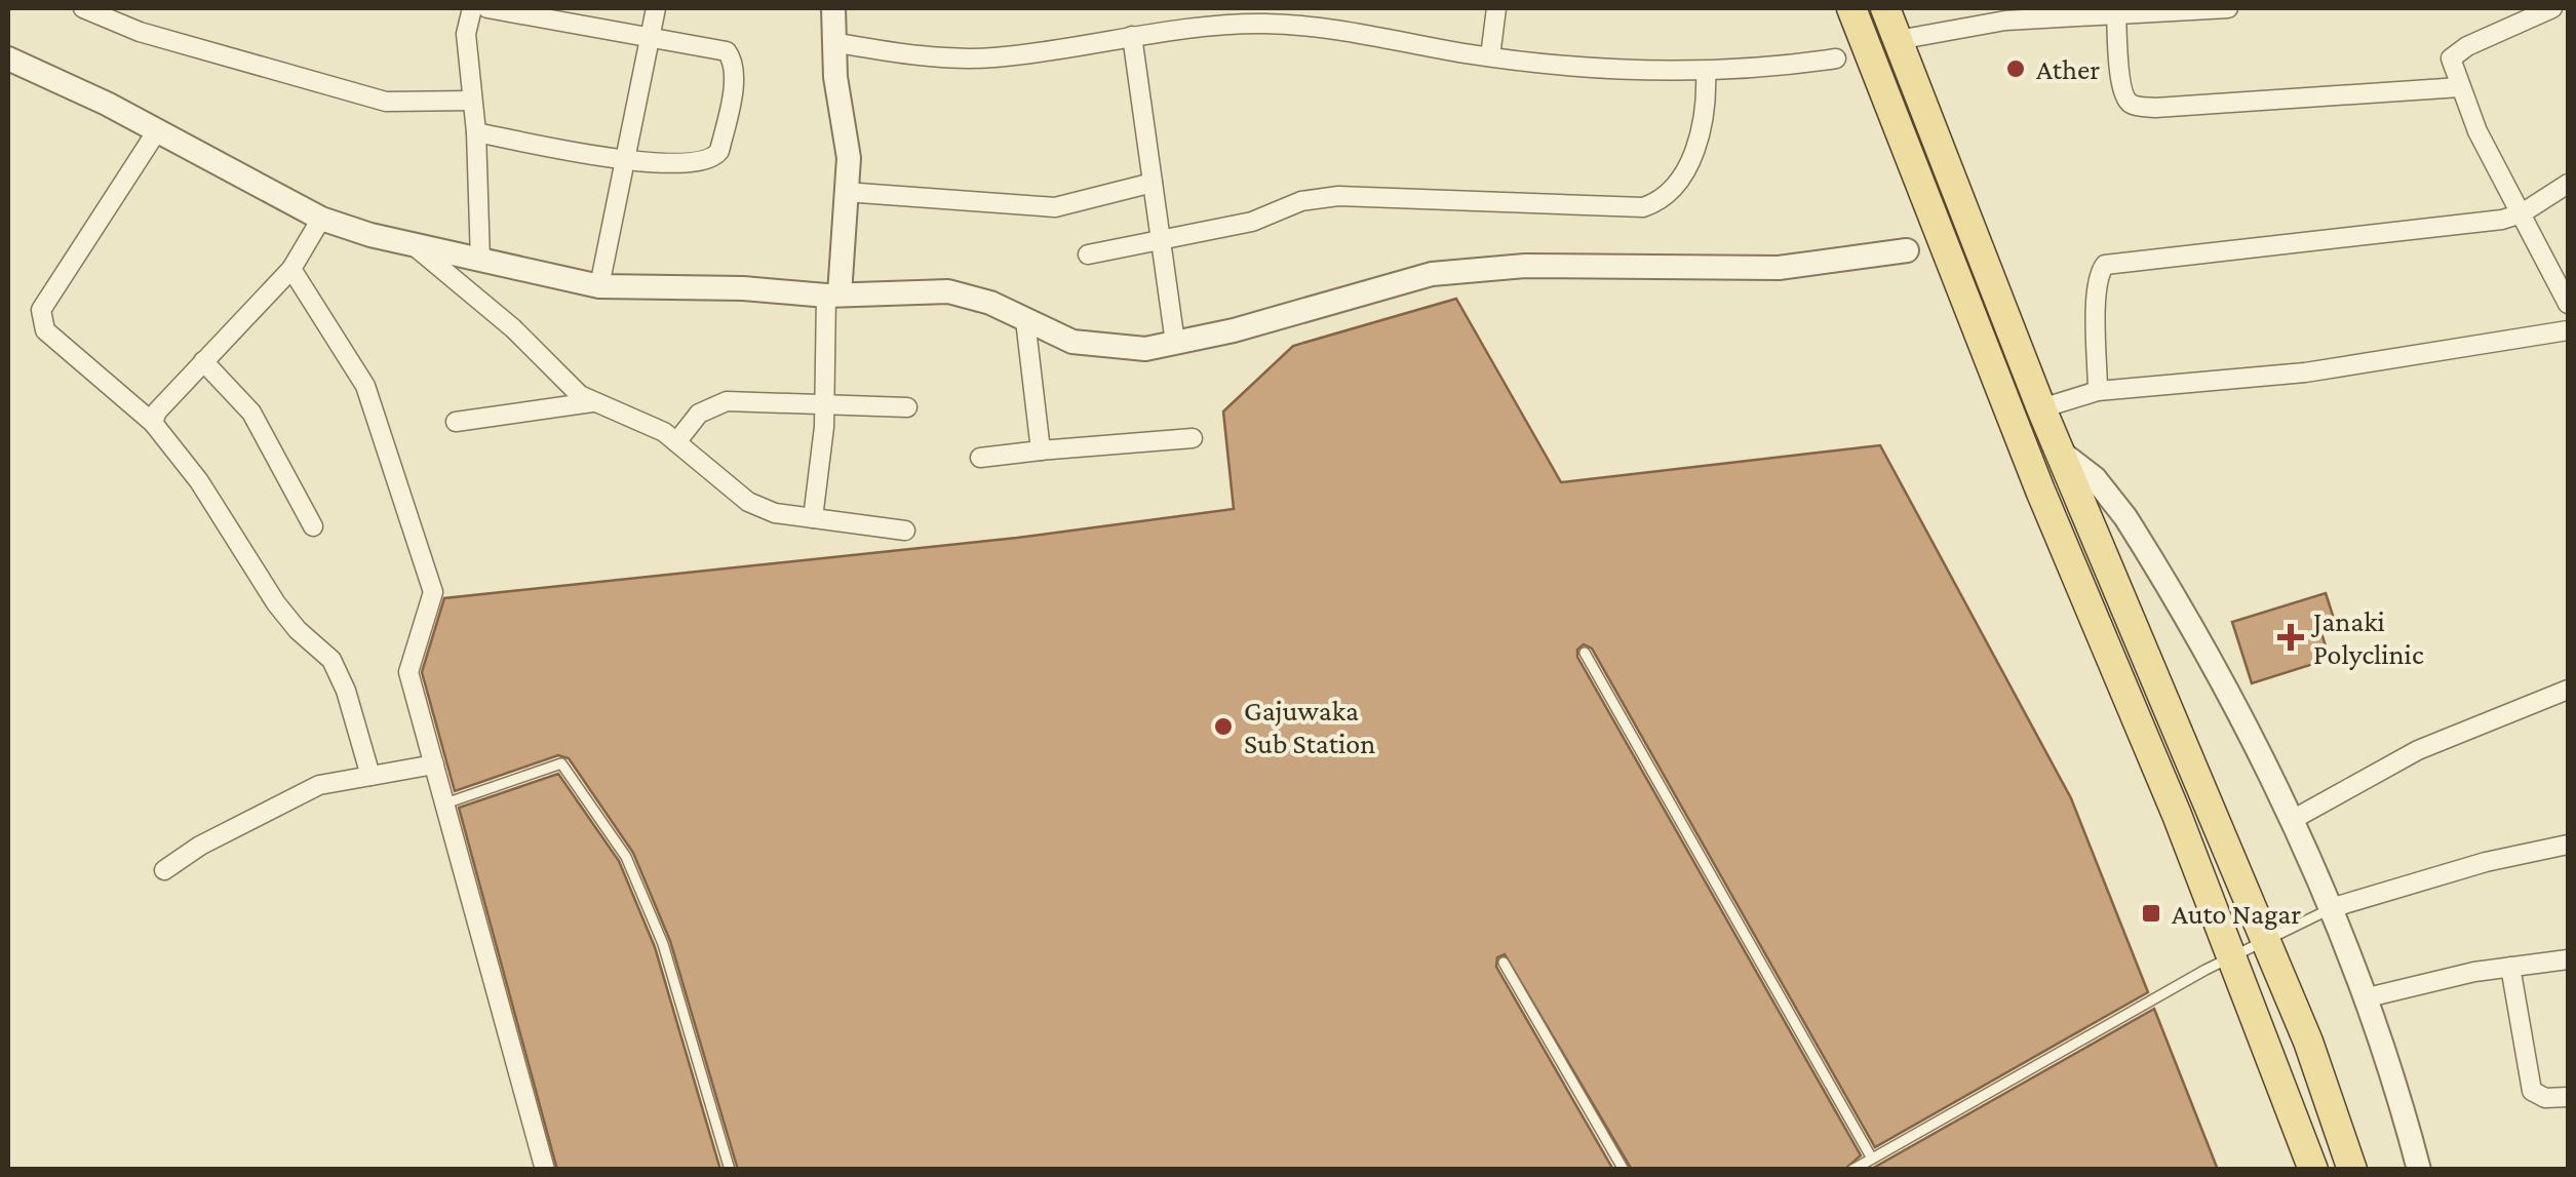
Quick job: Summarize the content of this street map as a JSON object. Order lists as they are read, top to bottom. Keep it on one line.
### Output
{"places":{"other":["Ather","Gajuwaka Sub Station"],"health":["Janaki Polyclinic"],"transit":["Auto Nagar"]}}
